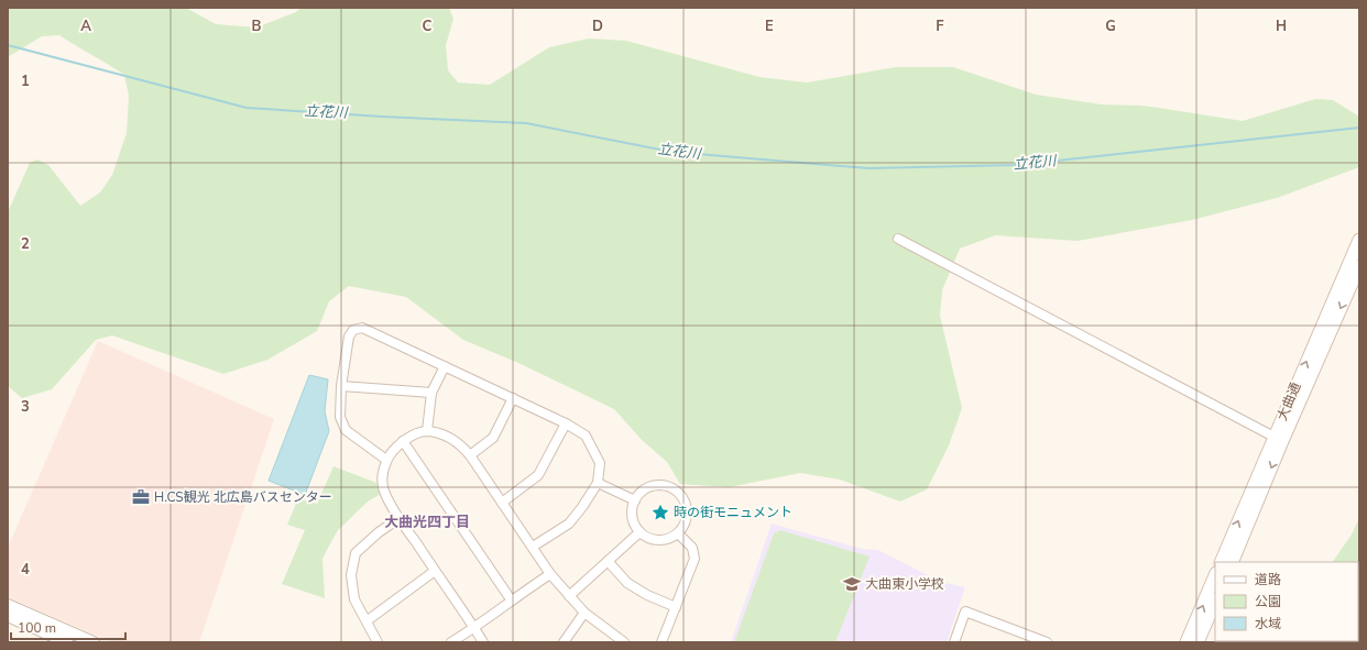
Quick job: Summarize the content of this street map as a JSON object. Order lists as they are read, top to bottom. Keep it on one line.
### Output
{"streets":{"main road":["大曲通"]},"districts":["大曲光四丁目"],"water":["立花川"],"places":{"office":["H.CS観光 北広島バスセンター"],"place":["時の街モニュメント"],"school or university":["大曲東小学校"]},"legend":["道路","公園","水域"],"scale_bar":"100 m","grid":{"columns":["A","B","C","D","E","F","G","H"],"rows":["1","2","3","4"]}}
